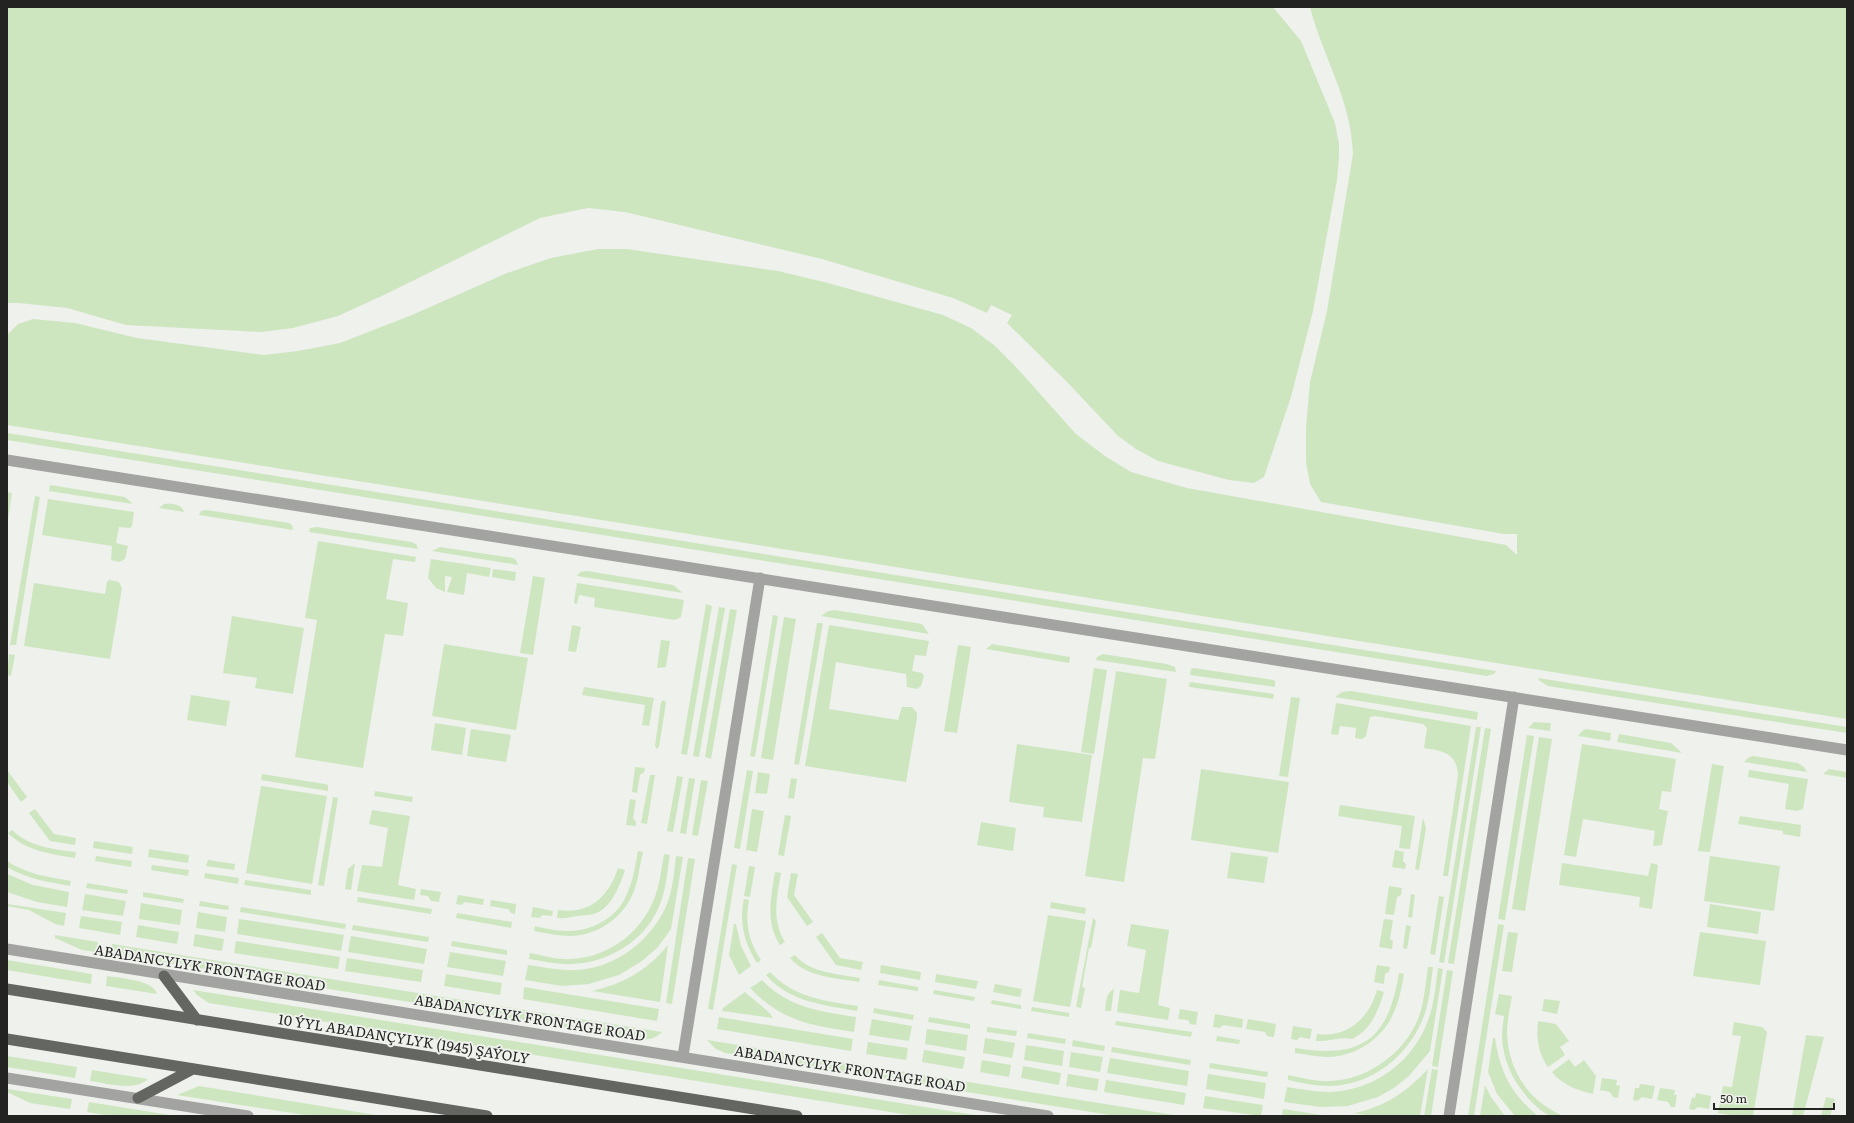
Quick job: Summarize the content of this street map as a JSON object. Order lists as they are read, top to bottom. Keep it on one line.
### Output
{"streets":{"main road":["10 ÝYL ABADANÇYLYK (1945) ŞAÝOLY"],"street":["ABADANCYLYK FRONTAGE ROAD"]},"scale_bar":"50 m"}
